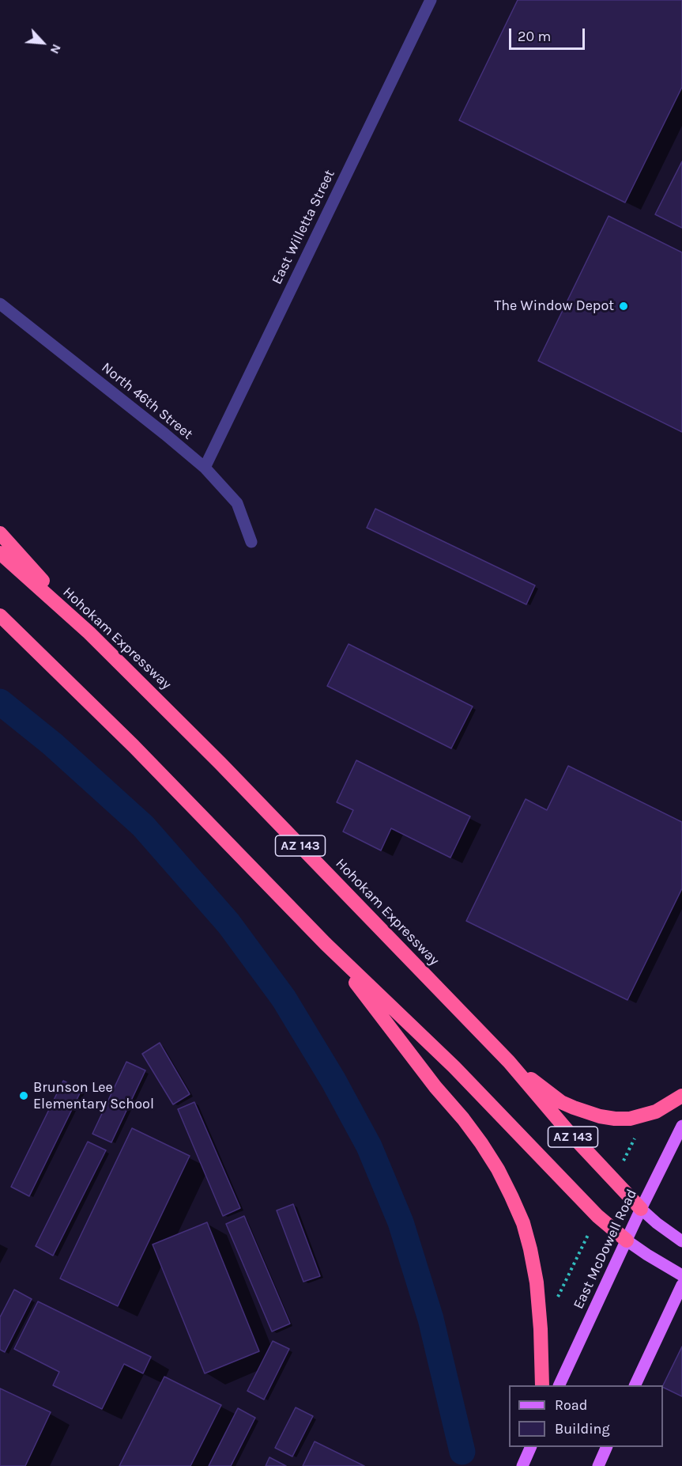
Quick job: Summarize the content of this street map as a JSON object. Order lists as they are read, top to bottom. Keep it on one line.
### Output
{"streets":{"highway":["Hohokam Expressway","AZ 143"],"main road":["East McDowell Road"],"street":["East Willetta Street","North 46th Street"]},"crossings":[["East Willetta Street","North 46th Street"],["Hohokam Expressway","East McDowell Road"],["AZ 143","East McDowell Road"]],"places":["The Window Depot","Brunson Lee Elementary School"],"legend":["Road","Building"],"scale_bar":"20 m","north":"bottom right"}
